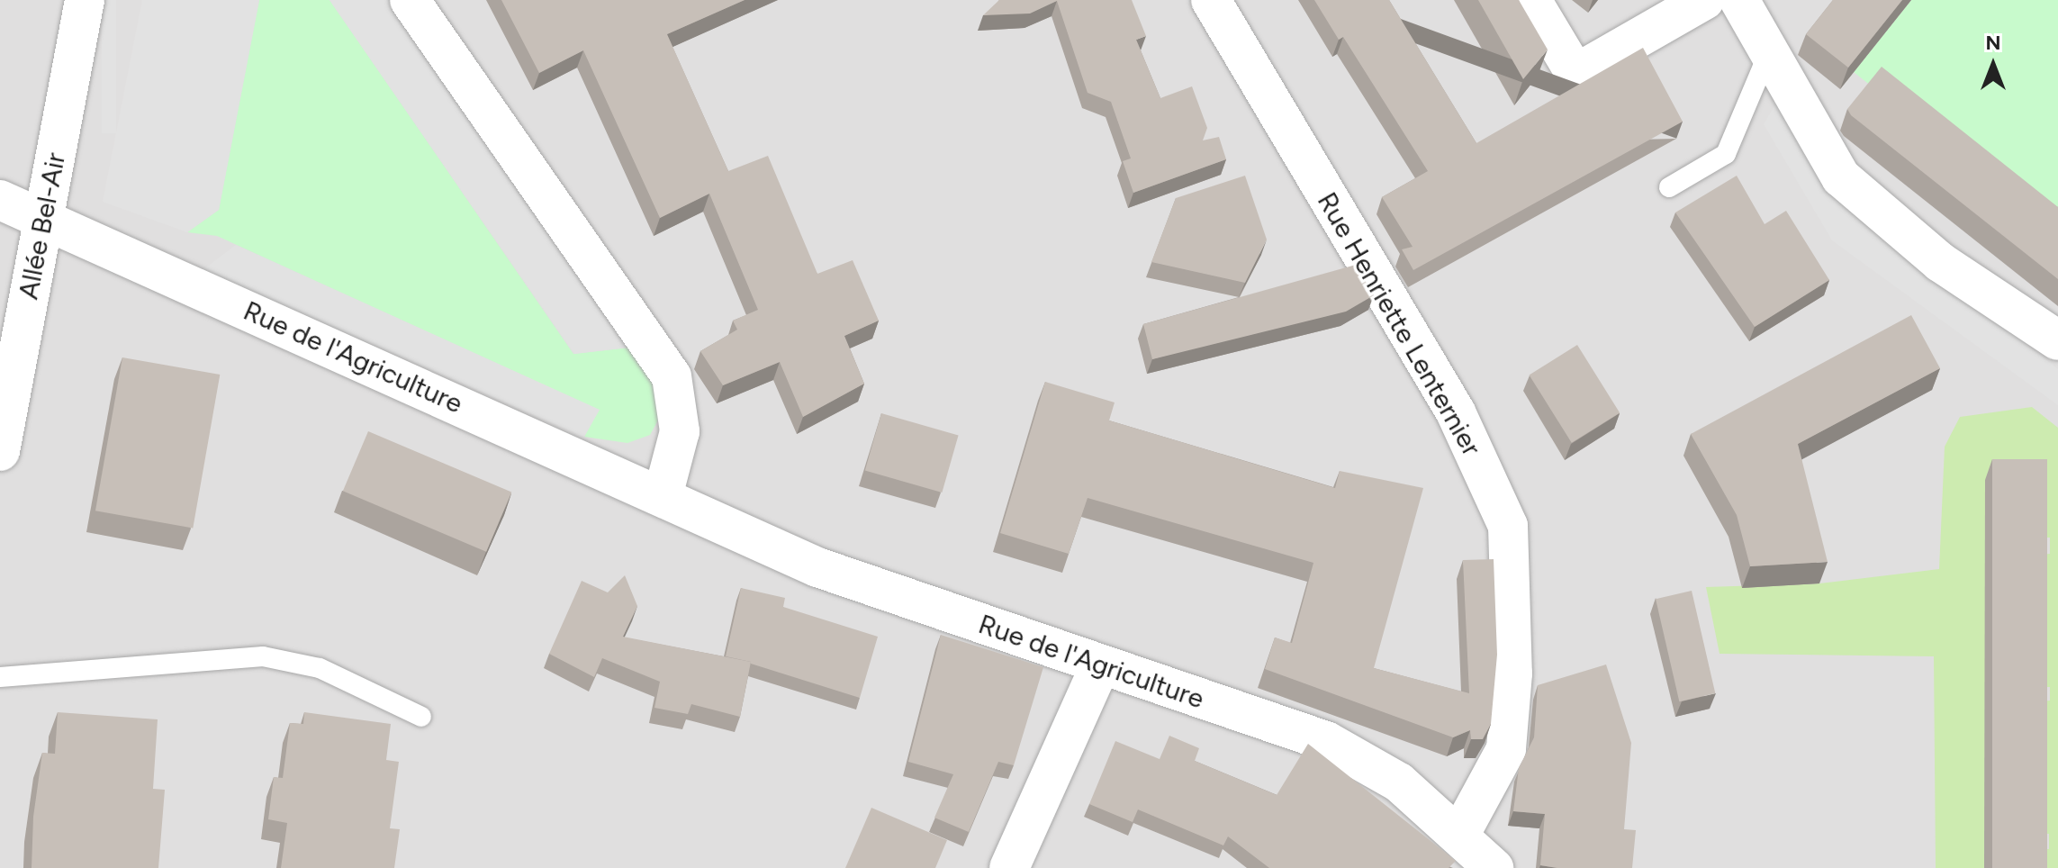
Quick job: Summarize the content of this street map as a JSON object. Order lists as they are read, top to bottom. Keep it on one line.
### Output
{"streets":{"street":["Allée Bel-Air","Rue Henriette Lenternier","Rue de l'Agriculture"]},"crossings":[["Allée Bel-Air","Rue de l'Agriculture"],["Rue Henriette Lenternier","Rue de l'Agriculture"]],"north":"top"}
